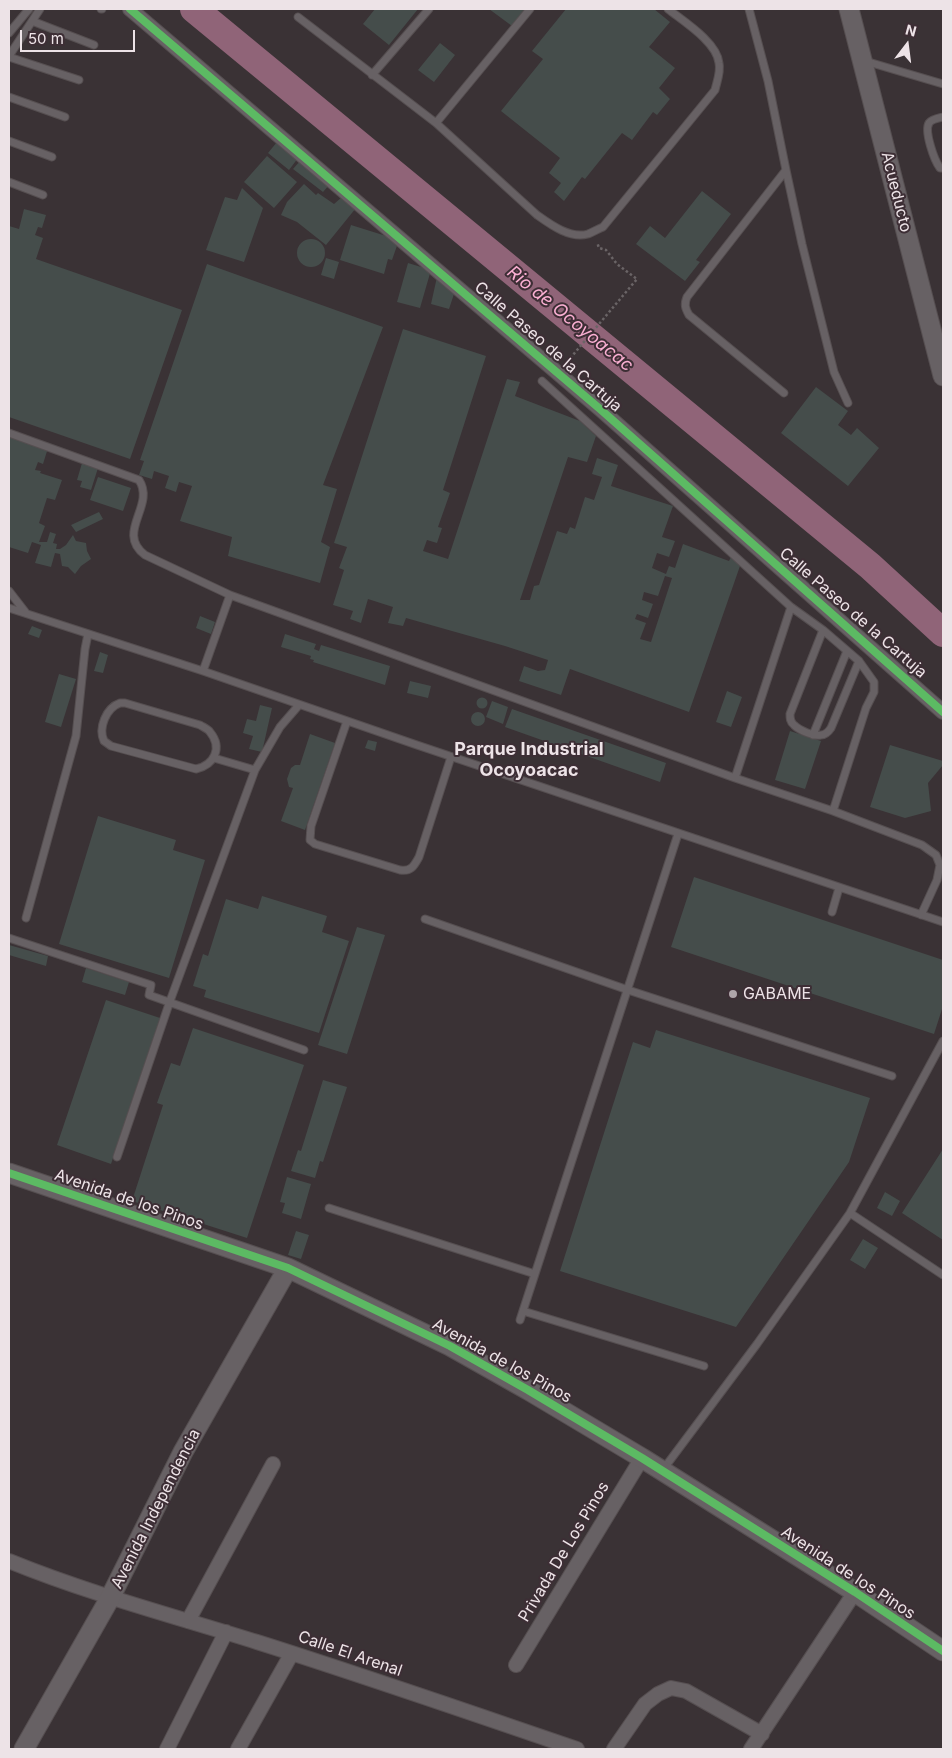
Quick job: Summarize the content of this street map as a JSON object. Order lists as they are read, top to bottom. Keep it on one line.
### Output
{"streets":{"street":["Acueducto","Calle Paseo de la Cartuja","Avenida de los Pinos","Avenida Independencia","Privada De Los Pinos","Calle El Arenal"]},"crossings":[["Avenida de los Pinos","Avenida Independencia"],["Avenida de los Pinos","Privada De Los Pinos"],["Avenida Independencia","Calle El Arenal"]],"districts":["Parque Industrial Ocoyoacac"],"water":["Rio de Ocoyoacac"],"places":["GABAME"],"scale_bar":"50 m","north":"top"}
